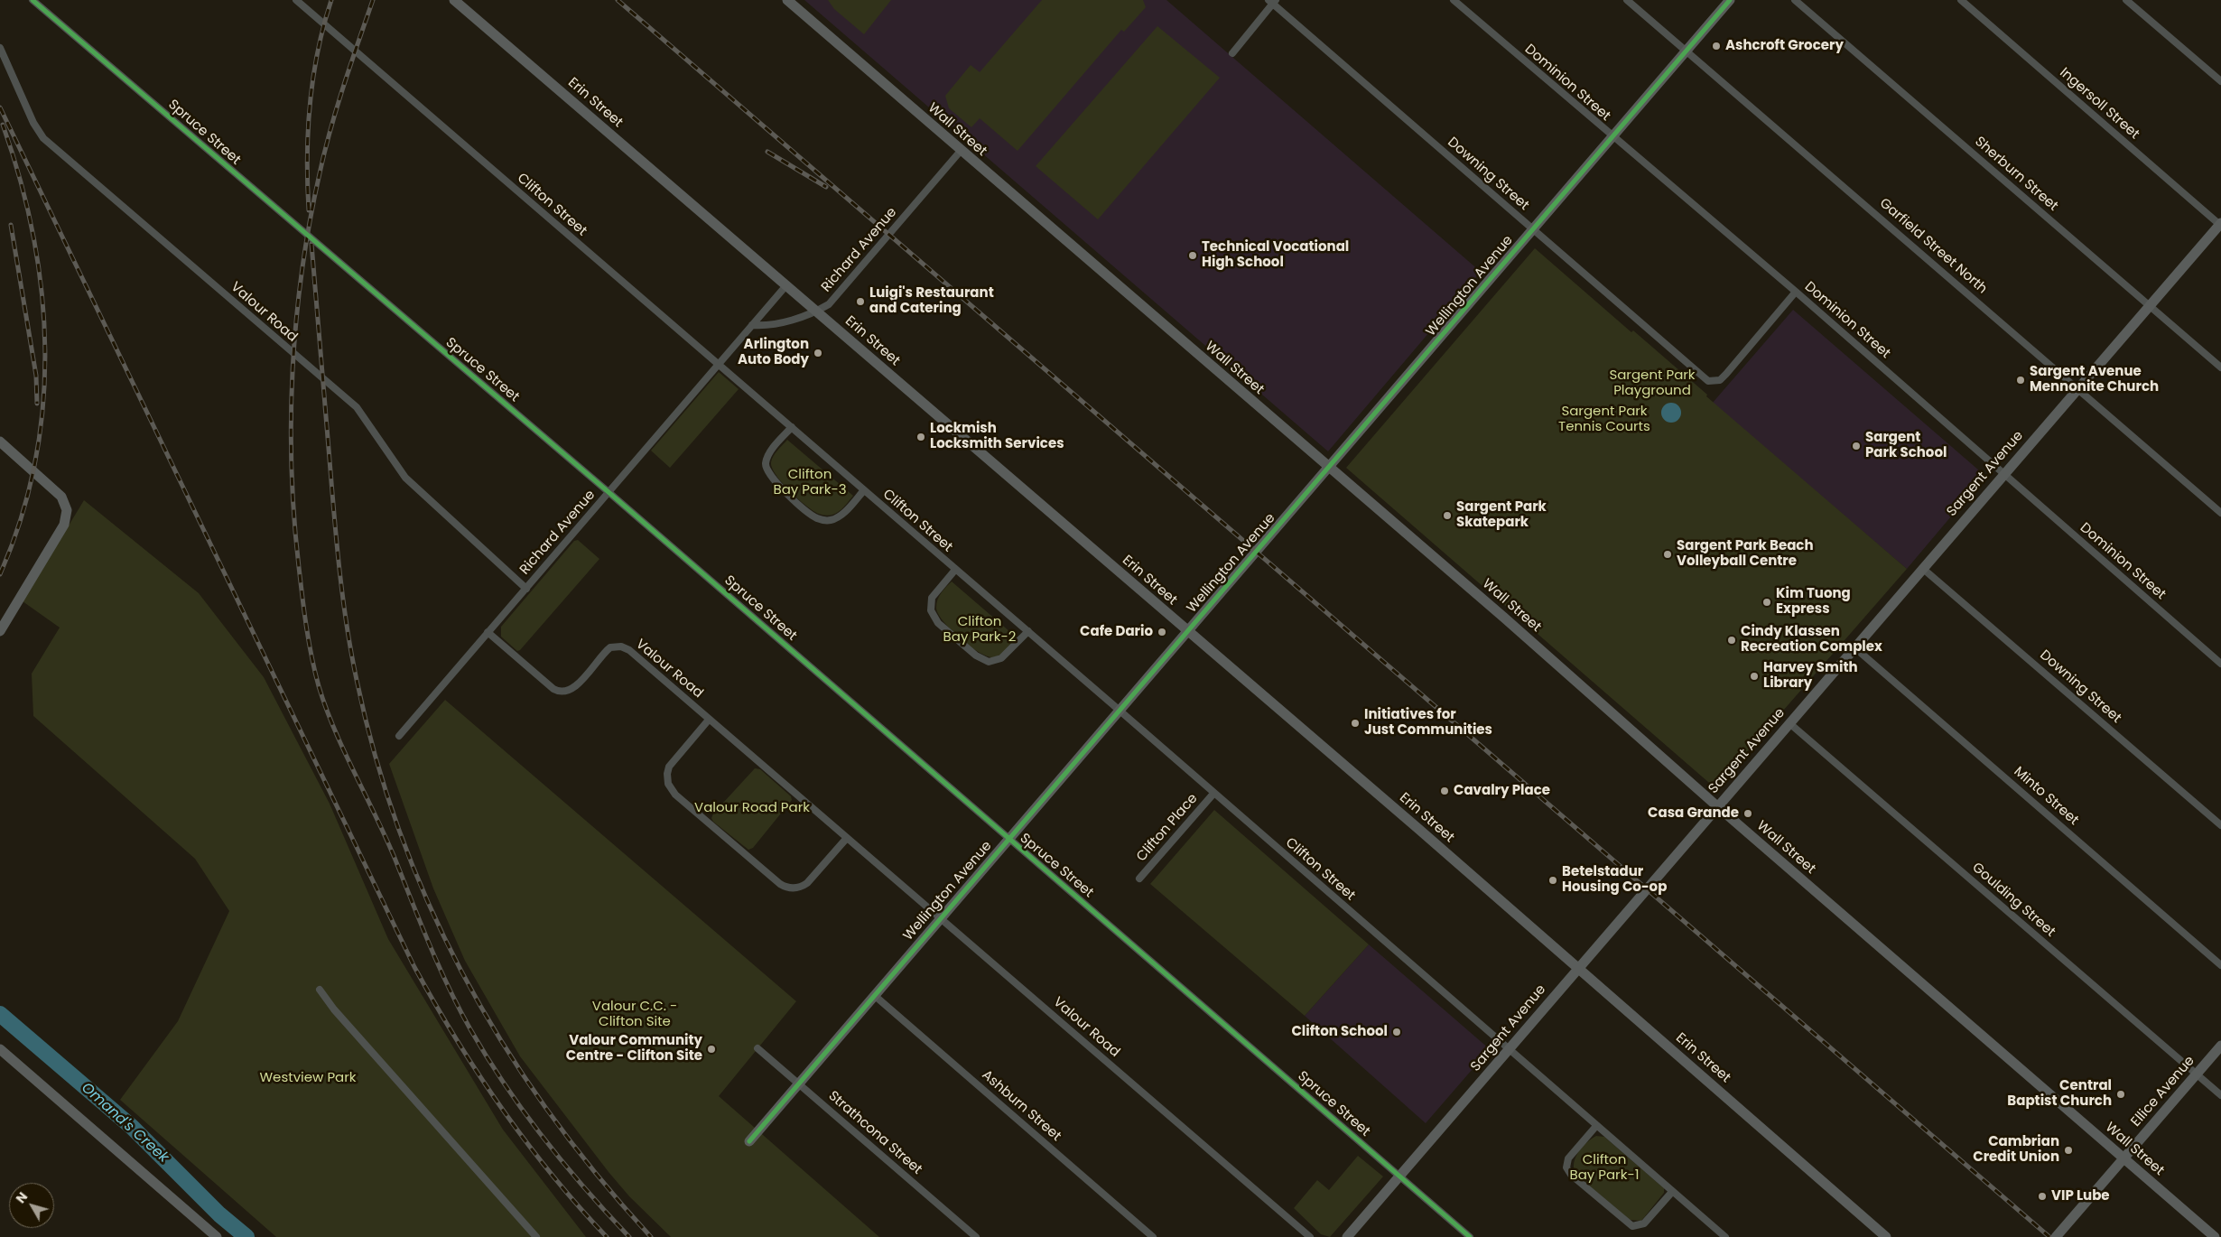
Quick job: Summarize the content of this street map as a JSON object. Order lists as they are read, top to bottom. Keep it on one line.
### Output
{"streets":{"main road":["Erin Street","Wall Street","Wellington Avenue","Sargent Avenue","Ellice Avenue"],"street":["Dominion Street","Ingersoll Street","Spruce Street","Downing Street","Sherburn Street","Clifton Street","Garfield Street North","Richard Avenue","Valour Road","Minto Street","Clifton Place","Goulding Street","Ashburn Street","Strathcona Street"]},"crossings":[["Dominion Street","Downing Street"],["Dominion Street","Wellington Avenue"],["Dominion Street","Sargent Avenue"],["Erin Street","Richard Avenue"],["Erin Street","Wellington Avenue"],["Erin Street","Sargent Avenue"],["Ingersoll Street","Sargent Avenue"],["Wall Street","Richard Avenue"],["Wall Street","Wellington Avenue"],["Wall Street","Sargent Avenue"],["Wall Street","Ellice Avenue"],["Spruce Street","Richard Avenue"],["Spruce Street","Wellington Avenue"],["Spruce Street","Sargent Avenue"],["Downing Street","Wellington Avenue"],["Downing Street","Sargent Avenue"],["Sherburn Street","Sargent Avenue"],["Clifton Street","Richard Avenue"],["Clifton Street","Wellington Avenue"],["Clifton Street","Sargent Avenue"],["Clifton Street","Clifton Place"],["Garfield Street North","Wellington Avenue"],["Garfield Street North","Sargent Avenue"],["Richard Avenue","Valour Road"],["Wellington Avenue","Valour Road"],["Wellington Avenue","Ashburn Street"],["Wellington Avenue","Strathcona Street"],["Sargent Avenue","Minto Street"],["Sargent Avenue","Goulding Street"],["Goulding Street","Ellice Avenue"]],"water":["Omand's Creek"],"parks":["Sargent Park Playground","Sargent Park Tennis Courts","Clifton Bay Park-3","Clifton Bay Park-2","Valour Road Park","Valour C.C. - Clifton Site","Westview Park","Clifton Bay Park-1"],"places":["Ashcroft Grocery","Technical Vocational High School","Luigi's Restaurant and Catering","Arlington Auto Body","Sargent Avenue Mennonite Church","Lockmish Locksmith Services","Sargent Park School","Sargent Park Skatepark","Sargent Park Beach Volleyball Centre","Kim Tuong Express","Cafe Dario","Cindy Klassen Recreation Complex","Harvey Smith Library","Initiatives for Just Communities","Cavalry Place","Casa Grande","Betelstadur Housing Co-op","Clifton School","Valour Community Centre - Clifton Site","Central Baptist Church","Cambrian Credit Union","VIP Lube"],"north":"top left"}
